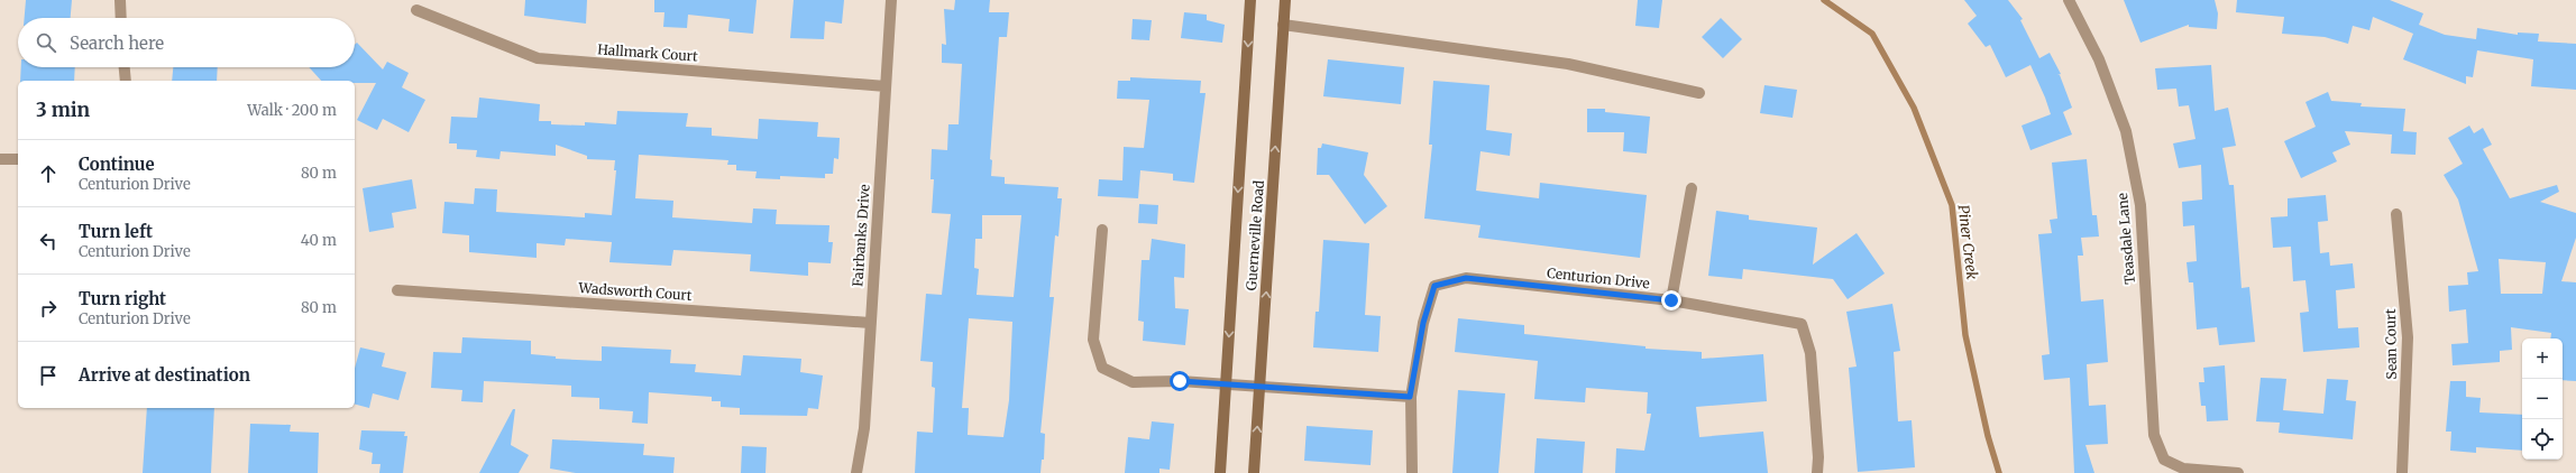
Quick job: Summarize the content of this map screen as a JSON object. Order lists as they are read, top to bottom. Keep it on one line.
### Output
{"streets":{"main road":["Guerneville Road"],"street":["Hallmark Court","Fairbanks Drive","Teasdale Lane","Centurion Drive","Wadsworth Court","Sean Court"]},"crossings":[["Hallmark Court","Fairbanks Drive"],["Fairbanks Drive","Wadsworth Court"]],"water":["Piner Creek"],"page":{"search":"Search here","heading":["3 min","Walk · 200 m"],"list":[["Continue","Centurion Drive","80 m"],["Turn left","Centurion Drive","40 m"],["Turn right","Centurion Drive","80 m"],"Arrive at destination"],"map_buttons":["+","−"]}}
